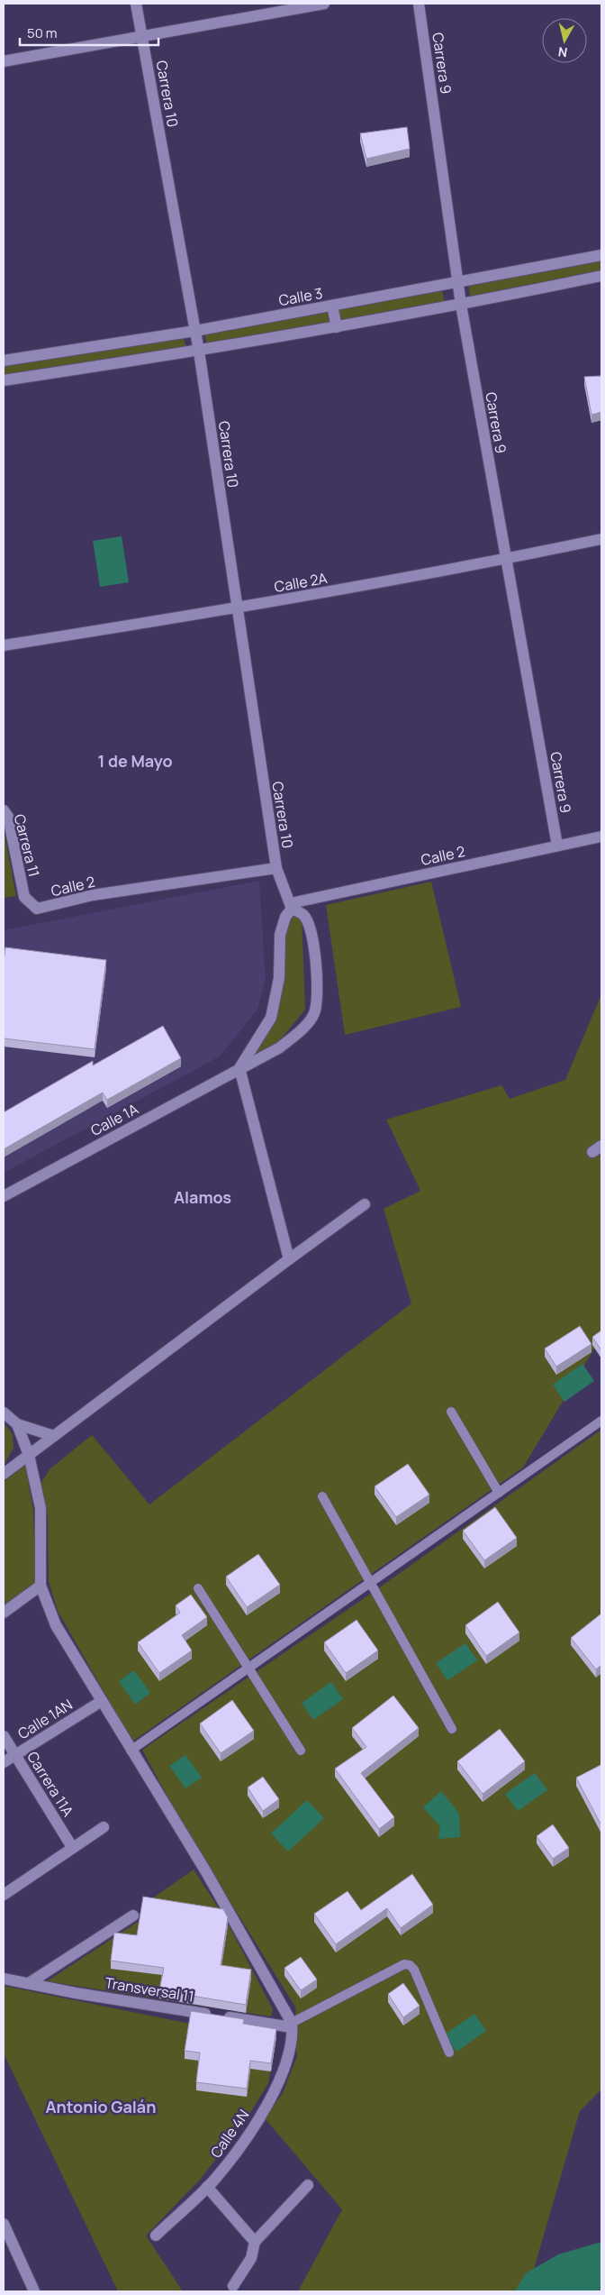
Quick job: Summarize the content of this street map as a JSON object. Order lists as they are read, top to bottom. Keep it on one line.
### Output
{"streets":{"street":["Carrera 9","Carrera 10","Calle 3","Calle 2A","Carrera 11","Calle 2","Calle 1A","Calle 1AN","Carrera 11A","Transversal 11","Calle 4N"]},"crossings":[["Carrera 9","Calle 3"],["Carrera 9","Calle 2A"],["Carrera 9","Calle 2"],["Carrera 10","Calle 3"],["Carrera 10","Calle 2A"],["Carrera 10","Calle 2"],["Carrera 10","Calle 1A"],["Carrera 11","Calle 2"],["Calle 1AN","Carrera 11A"],["Transversal 11","Calle 4N"]],"districts":["1 de Mayo","Alamos","Antonio Galán"],"scale_bar":"50 m","north":"bottom"}
